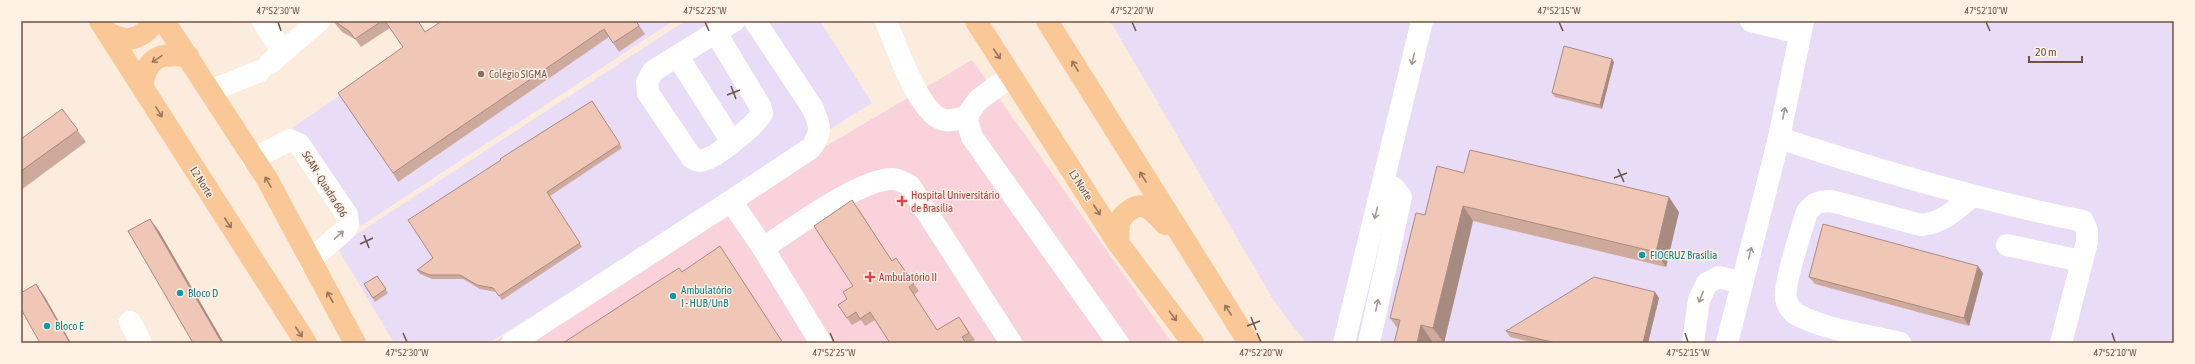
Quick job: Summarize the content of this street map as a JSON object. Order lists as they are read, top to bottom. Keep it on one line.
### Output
{"streets":{"main road":["L2 Norte","L3 Norte"],"street":["SGAN - Quadra 606"]},"places":{"other":["Colégio SIGMA","FIOCRUZ Brasília","Bloco D","Ambulatório I - HUB/UnB","Bloco E"],"health":["Hospital Universitário de Brasília","Ambulatório II"]},"scale_bar":"20 m","coordinates":["47°52'30\"W","47°52'25\"W","47°52'20\"W","47°52'15\"W","47°52'10\"W"]}
